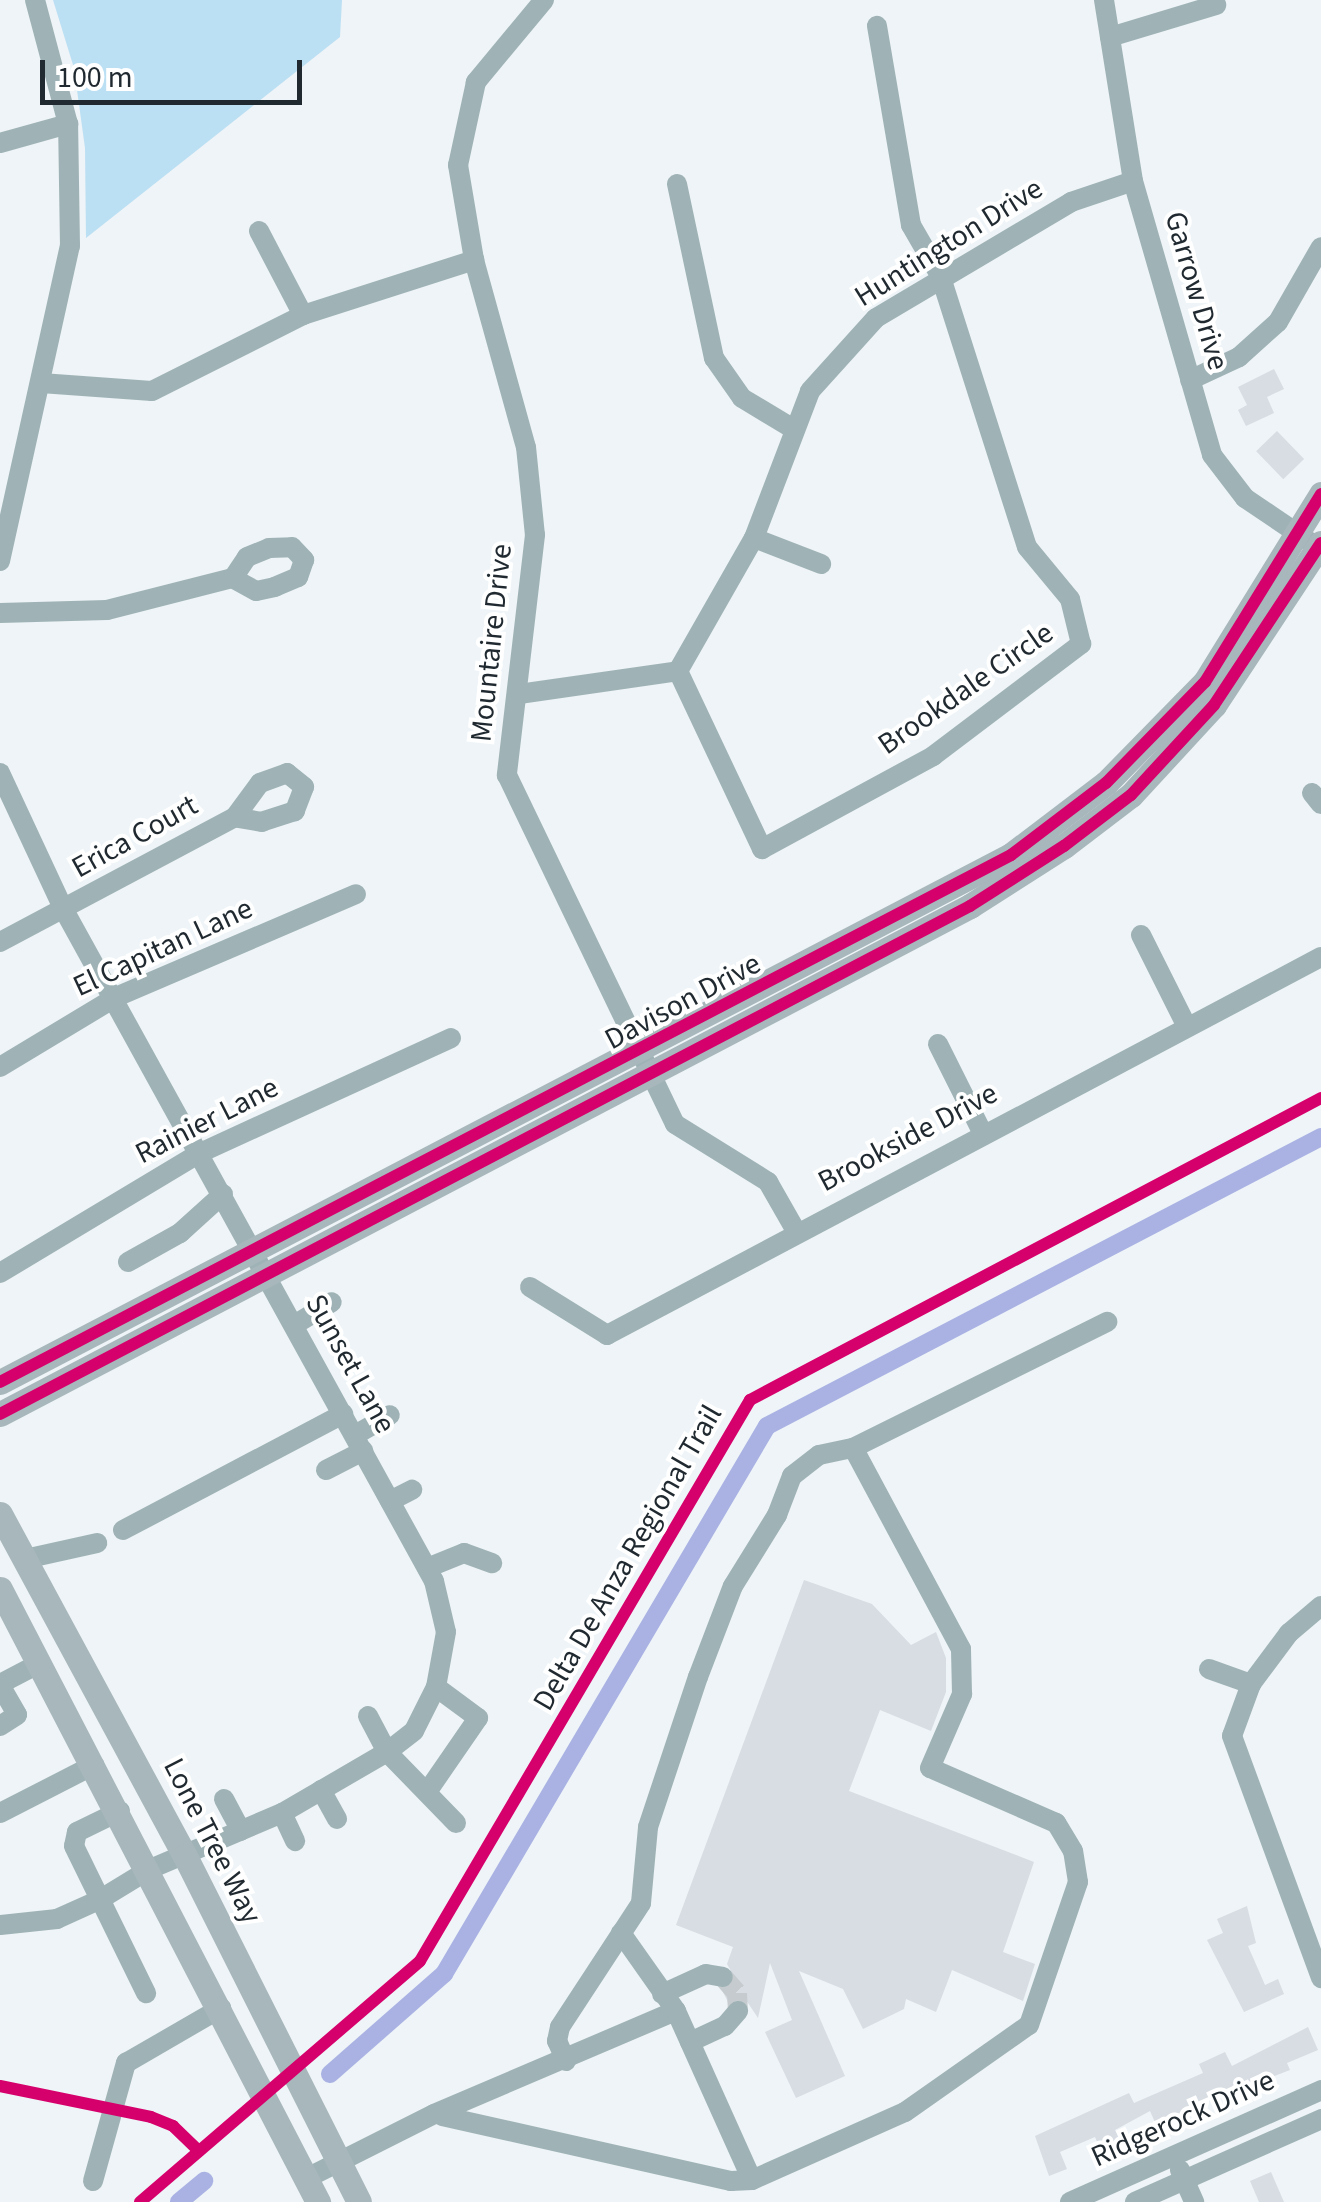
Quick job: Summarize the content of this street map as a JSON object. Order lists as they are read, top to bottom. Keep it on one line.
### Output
{"streets":{"main road":["Davison Drive","Lone Tree Way"],"street":["Huntington Drive","Garrow Drive","Mountaire Drive","Brookdale Circle","Erica Court","El Capitan Lane","Rainier Lane","Brookside Drive","Sunset Lane","Ridgerock Drive"],"cycle path":["Delta De Anza Regional Trail"]},"crossings":[["Huntington Drive","Garrow Drive"],["Huntington Drive","Brookdale Circle"],["Garrow Drive","Davison Drive"],["Mountaire Drive","Davison Drive"],["Mountaire Drive","Brookside Drive"],["Erica Court","Sunset Lane"],["El Capitan Lane","Sunset Lane"],["Davison Drive","Sunset Lane"],["Rainier Lane","Sunset Lane"],["Sunset Lane","Lone Tree Way"]],"scale_bar":"100 m"}
